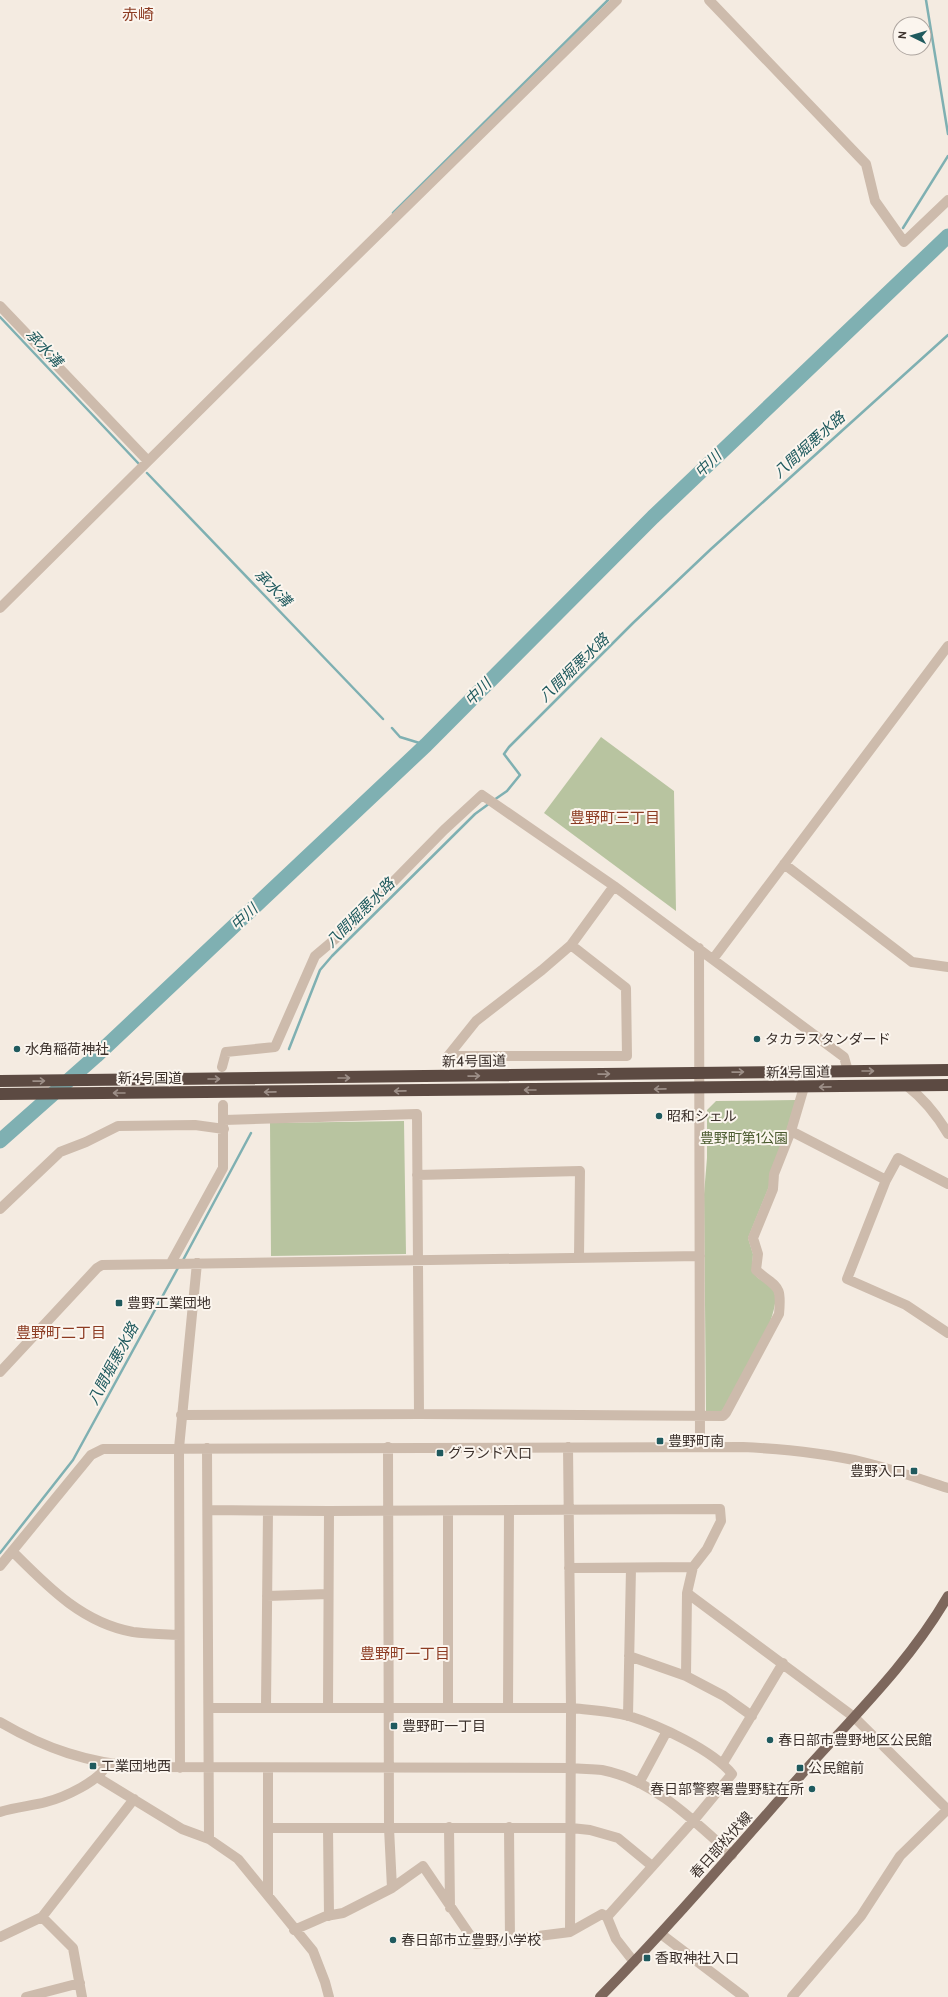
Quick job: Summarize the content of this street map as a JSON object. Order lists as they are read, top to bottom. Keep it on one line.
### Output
{"streets":{"highway":["新4号国道"],"main road":["春日部松伏線"]},"districts":["赤崎","豊野町三丁目","豊野町二丁目","豊野町一丁目"],"water":["承水溝","八間堀悪水路","中川"],"parks":["豊野町第1公園"],"places":{"other":["タカラスタンダード","水角稲荷神社","昭和シェル","春日部市豊野地区公民館","春日部警察署豊野駐在所","春日部市立豊野小学校"],"transit":["豊野工業団地","豊野町南","グランド入口","豊野入口","豊野町一丁目","工業団地西","公民館前","香取神社入口"]},"north":"left"}
